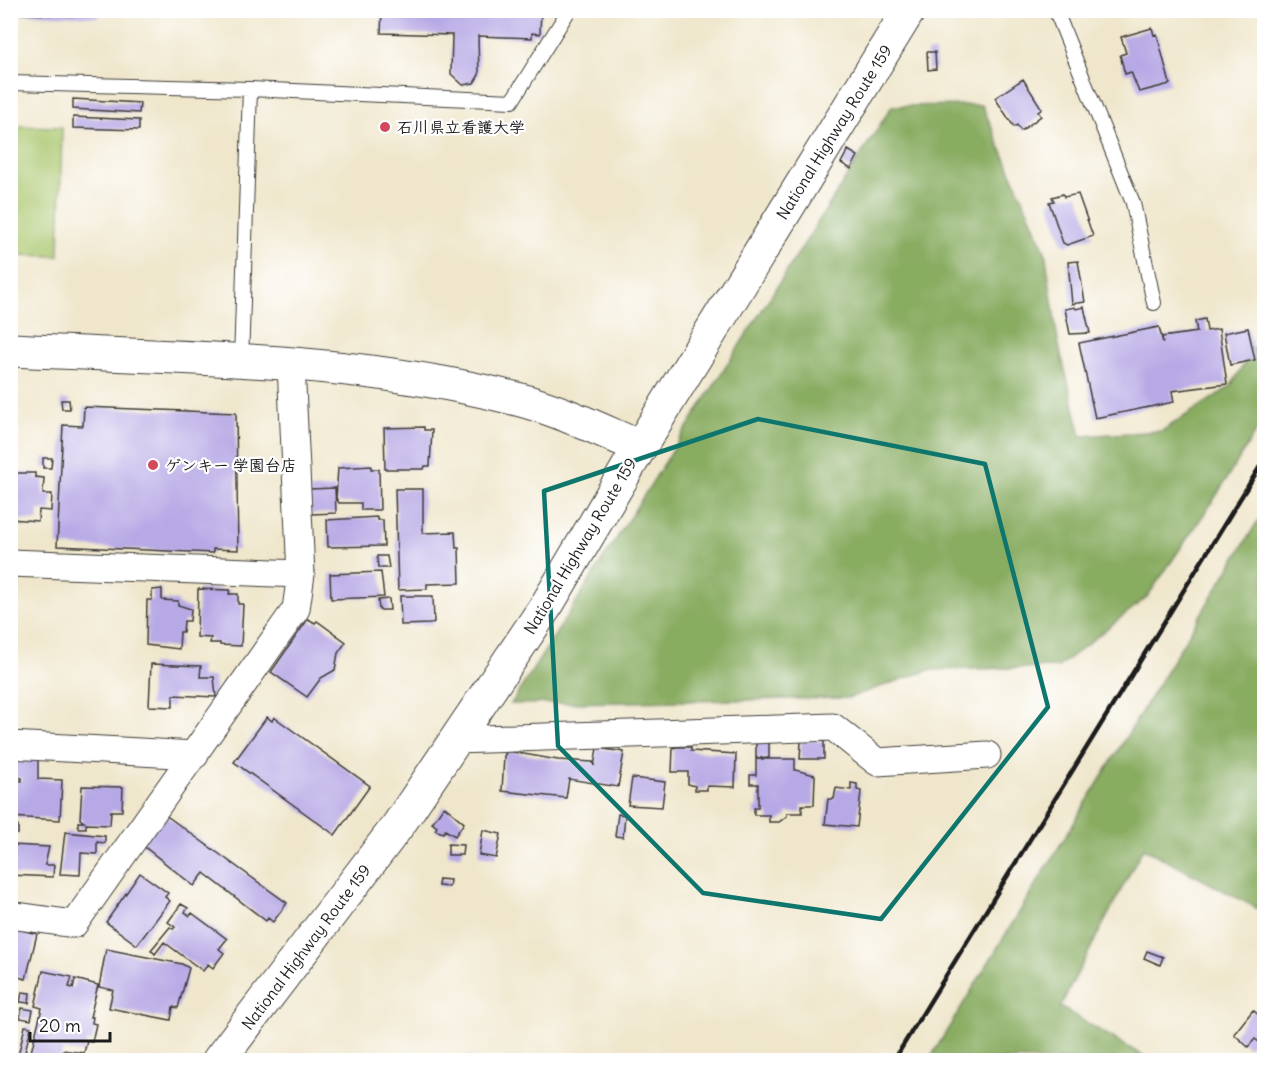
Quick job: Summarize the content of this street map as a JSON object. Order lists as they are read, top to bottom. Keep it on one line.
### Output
{"streets":{"main road":["National Highway Route 159"]},"places":["石川県立看護大学","ゲンキー 学園台店"],"scale_bar":"20 m"}
